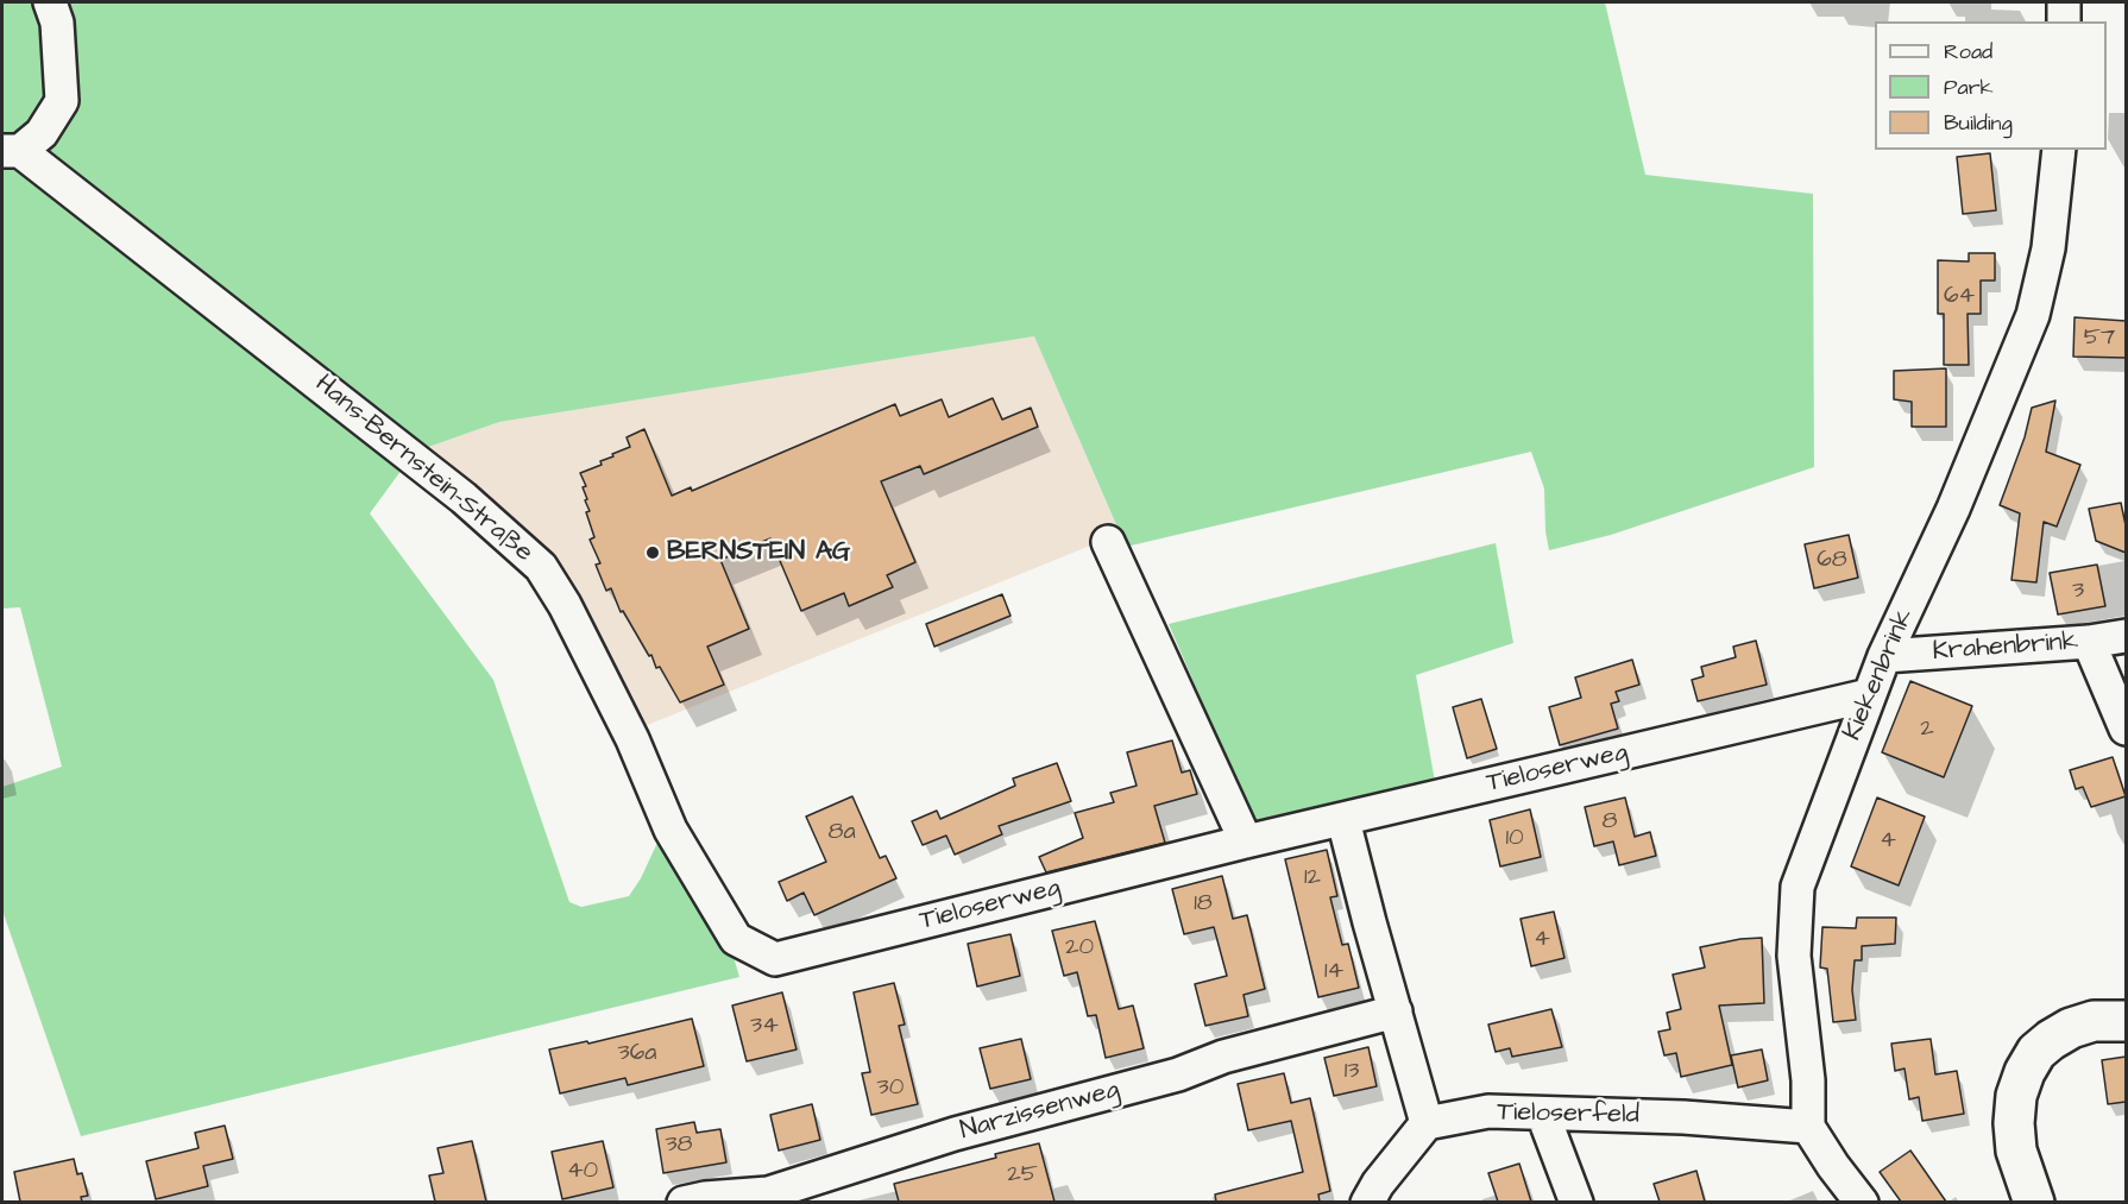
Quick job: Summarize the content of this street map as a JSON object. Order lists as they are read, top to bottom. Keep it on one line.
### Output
{"streets":{"street":["Hans-Bernstein-Straße","Krahenbrink","Kiekenbrink","Tieloserweg","Narzissenweg","Tieloserfeld"]},"crossings":[["Hans-Bernstein-Straße","Tieloserweg"],["Krahenbrink","Kiekenbrink"],["Kiekenbrink","Tieloserweg"],["Kiekenbrink","Tieloserfeld"]],"places":["BERNSTEIN AG"],"house_numbers":["64","57","68","3","2","8","8a","10","4","12","18","4","20","14","34","36a","13","30","38","40","25"],"legend":["Road","Park","Building"]}
